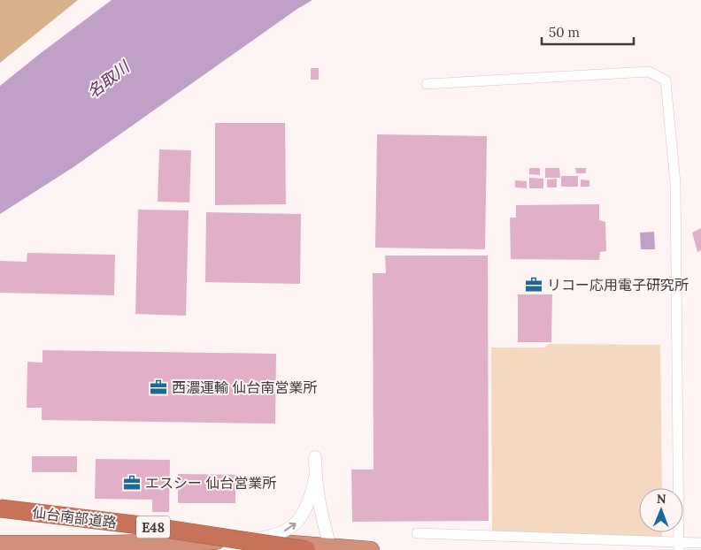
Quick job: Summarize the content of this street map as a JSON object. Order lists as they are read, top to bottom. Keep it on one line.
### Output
{"streets":{"highway":["仙台南部道路","E48"]},"water":["名取川"],"places":{"office":["リコー応用電子研究所","西濃運輸 仙台南営業所","エスシー 仙台営業所"]},"scale_bar":"50 m","north":"top"}
